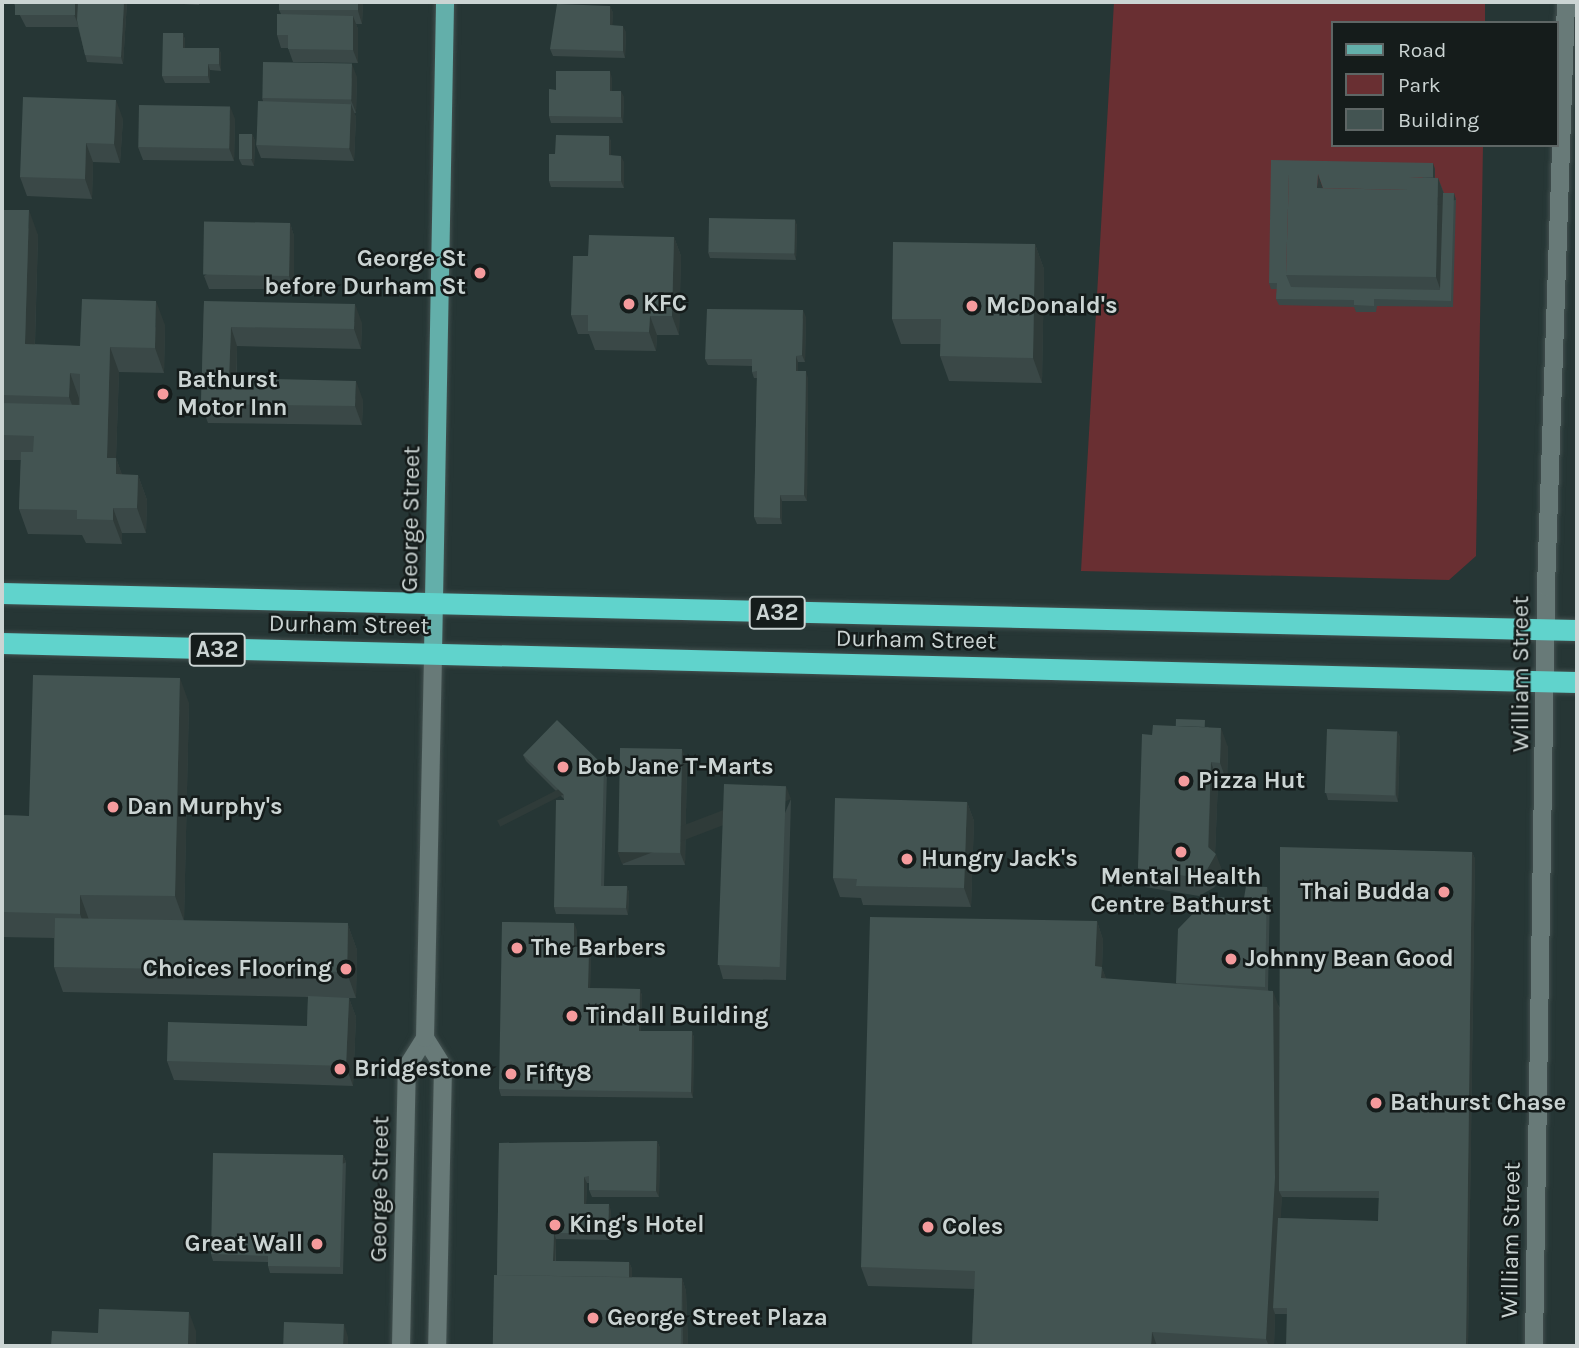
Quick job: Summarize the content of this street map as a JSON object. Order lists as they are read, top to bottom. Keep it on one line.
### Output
{"streets":{"highway":["A32","Durham Street"],"main road":["George Street"],"street":["William Street"]},"crossings":[["George Street","Durham Street"],["Durham Street","William Street"]],"places":["George St before Durham St","KFC","McDonald's","Bathurst Motor Inn","Bob Jane T-Marts","Pizza Hut","Dan Murphy's","Mental Health Centre Bathurst","Hungry Jack's","Thai Budda","The Barbers","Johnny Bean Good","Choices Flooring","Tindall Building","Bridgestone","Fifty8","Bathurst Chase","King's Hotel","Coles","Great Wall","George Street Plaza"],"legend":["Road","Park","Building"]}
